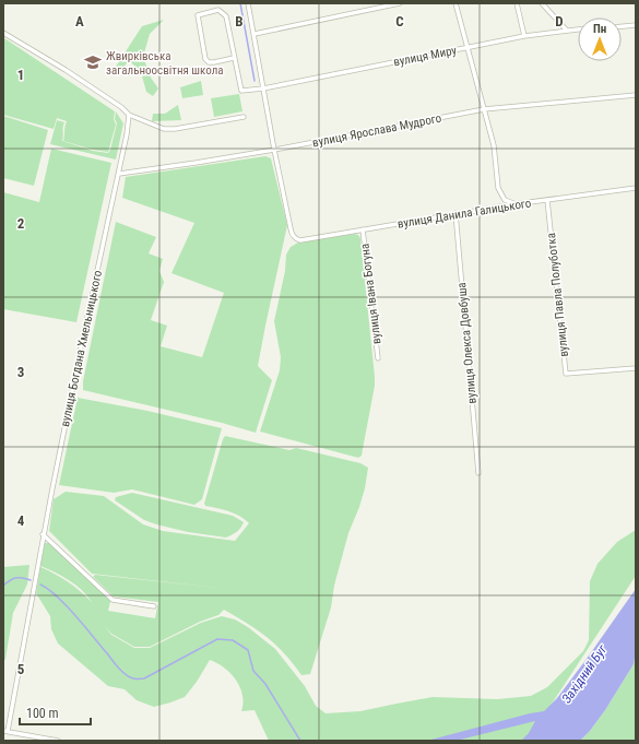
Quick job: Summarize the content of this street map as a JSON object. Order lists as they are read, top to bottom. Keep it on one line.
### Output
{"streets":{"street":["вулиця Миру","вулиця Ярослава Мудрого","вулиця Данила Галицького","вулиця Івана Богуна","вулиця Павла Полуботка","вулиця Олекса Довбуша","вулиця Богдана Хмельницького"]},"crossings":[["вулиця Ярослава Мудрого","вулиця Данила Галицького"],["вулиця Ярослава Мудрого","вулиця Богдана Хмельницького"],["вулиця Данила Галицького","вулиця Івана Богуна"],["вулиця Данила Галицького","вулиця Павла Полуботка"],["вулиця Данила Галицького","вулиця Олекса Довбуша"]],"water":["Західний Буг"],"places":{"school or university":["Жвирківська загальноосвітня школа"]},"scale_bar":"100 m","north":"top","grid":{"columns":["A","B","C","D"],"rows":["1","2","3","4","5"]}}
